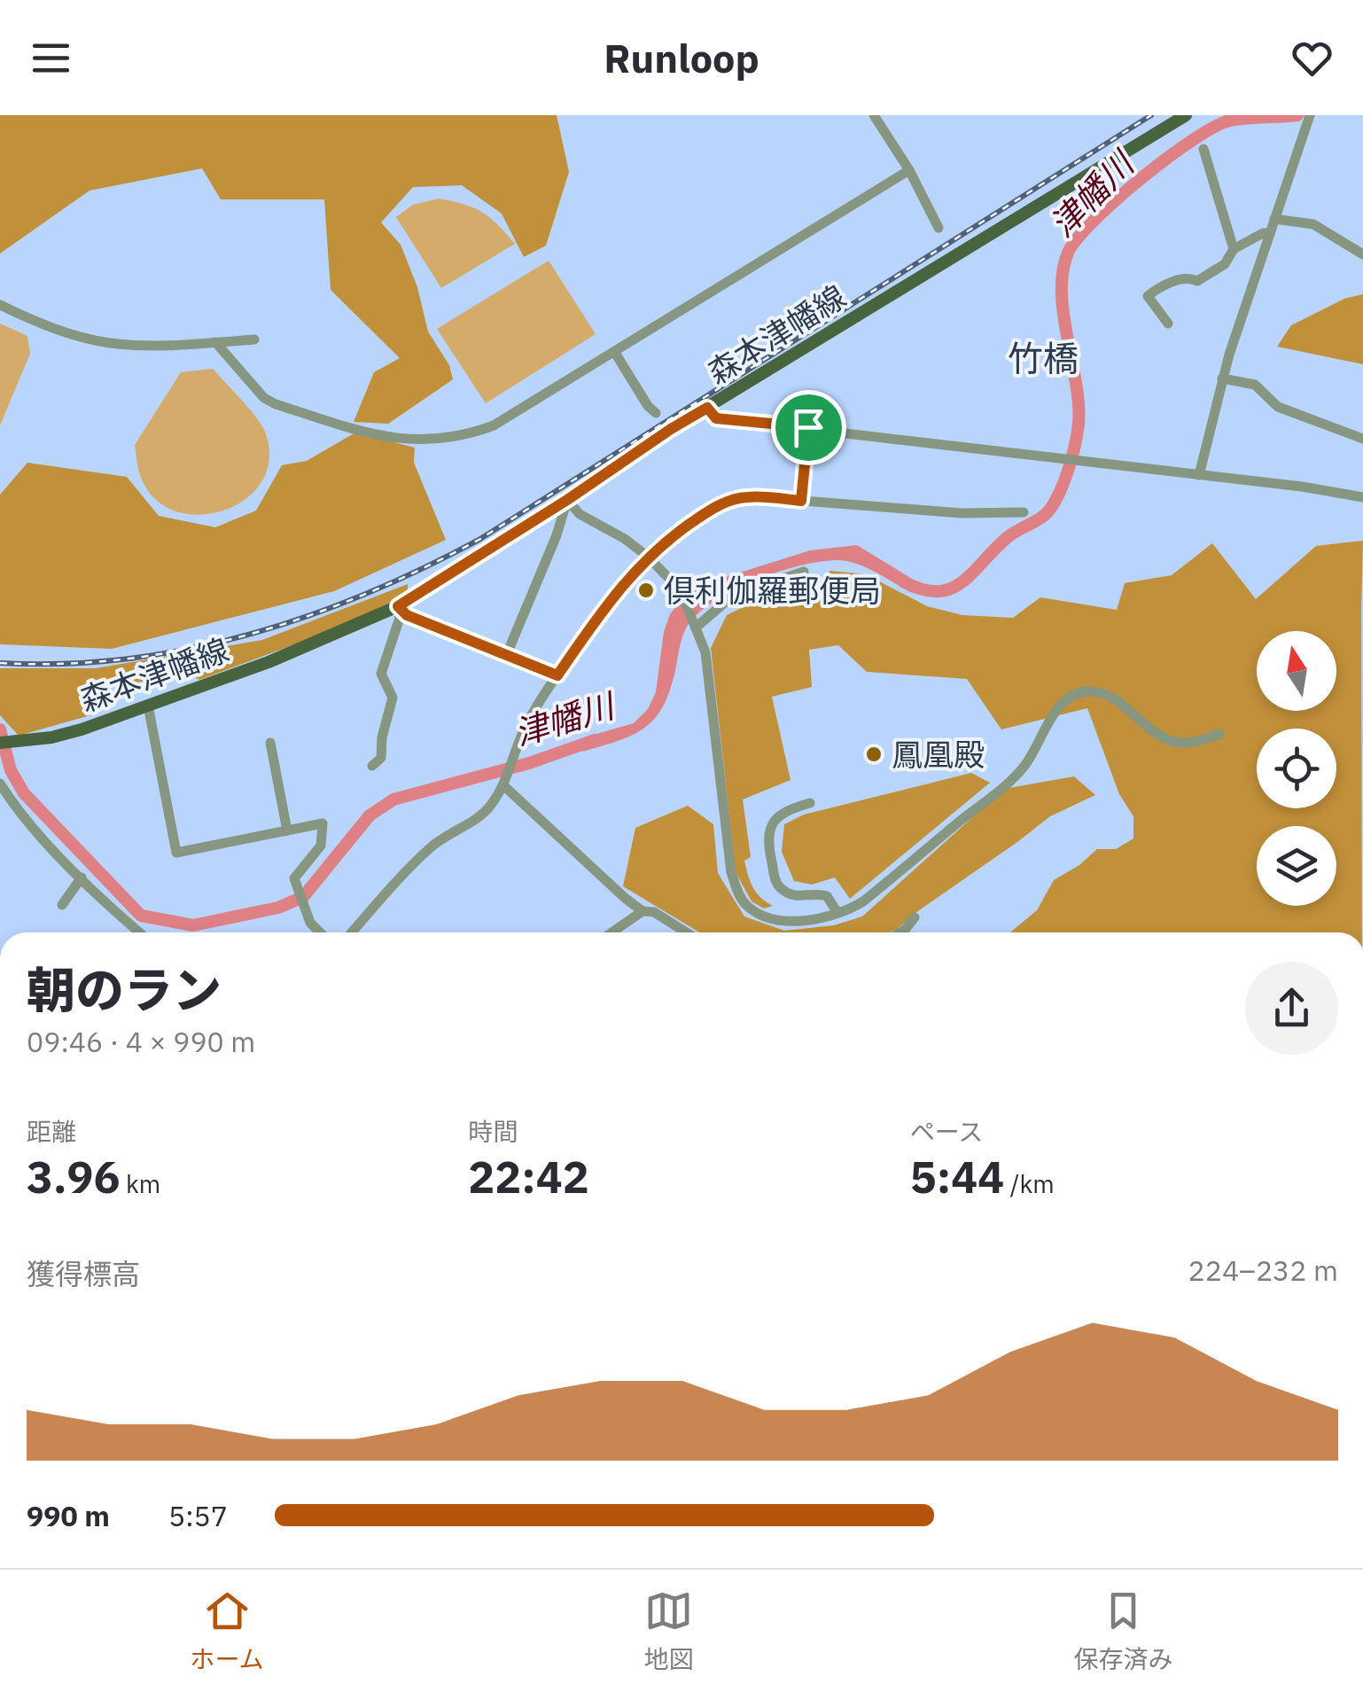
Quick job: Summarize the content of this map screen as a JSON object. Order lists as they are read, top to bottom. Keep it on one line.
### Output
{"streets":{"main road":["森本津幡線"]},"districts":["竹橋"],"water":["津幡川"],"places":["倶利伽羅郵便局","鳳凰殿"],"north":"top","page":{"header":"Runloop","heading":["朝のラン","09:46 · 4 × 990 m"],"stats":[["距離","3.96 km"],["時間","22:42"],["ペース","5:44 /km"]],"chart":["獲得標高","224–232 m"],"list":[{"name":"990 m","note":"5:57"}],"tabs":["ホーム","地図","保存済み"]}}
